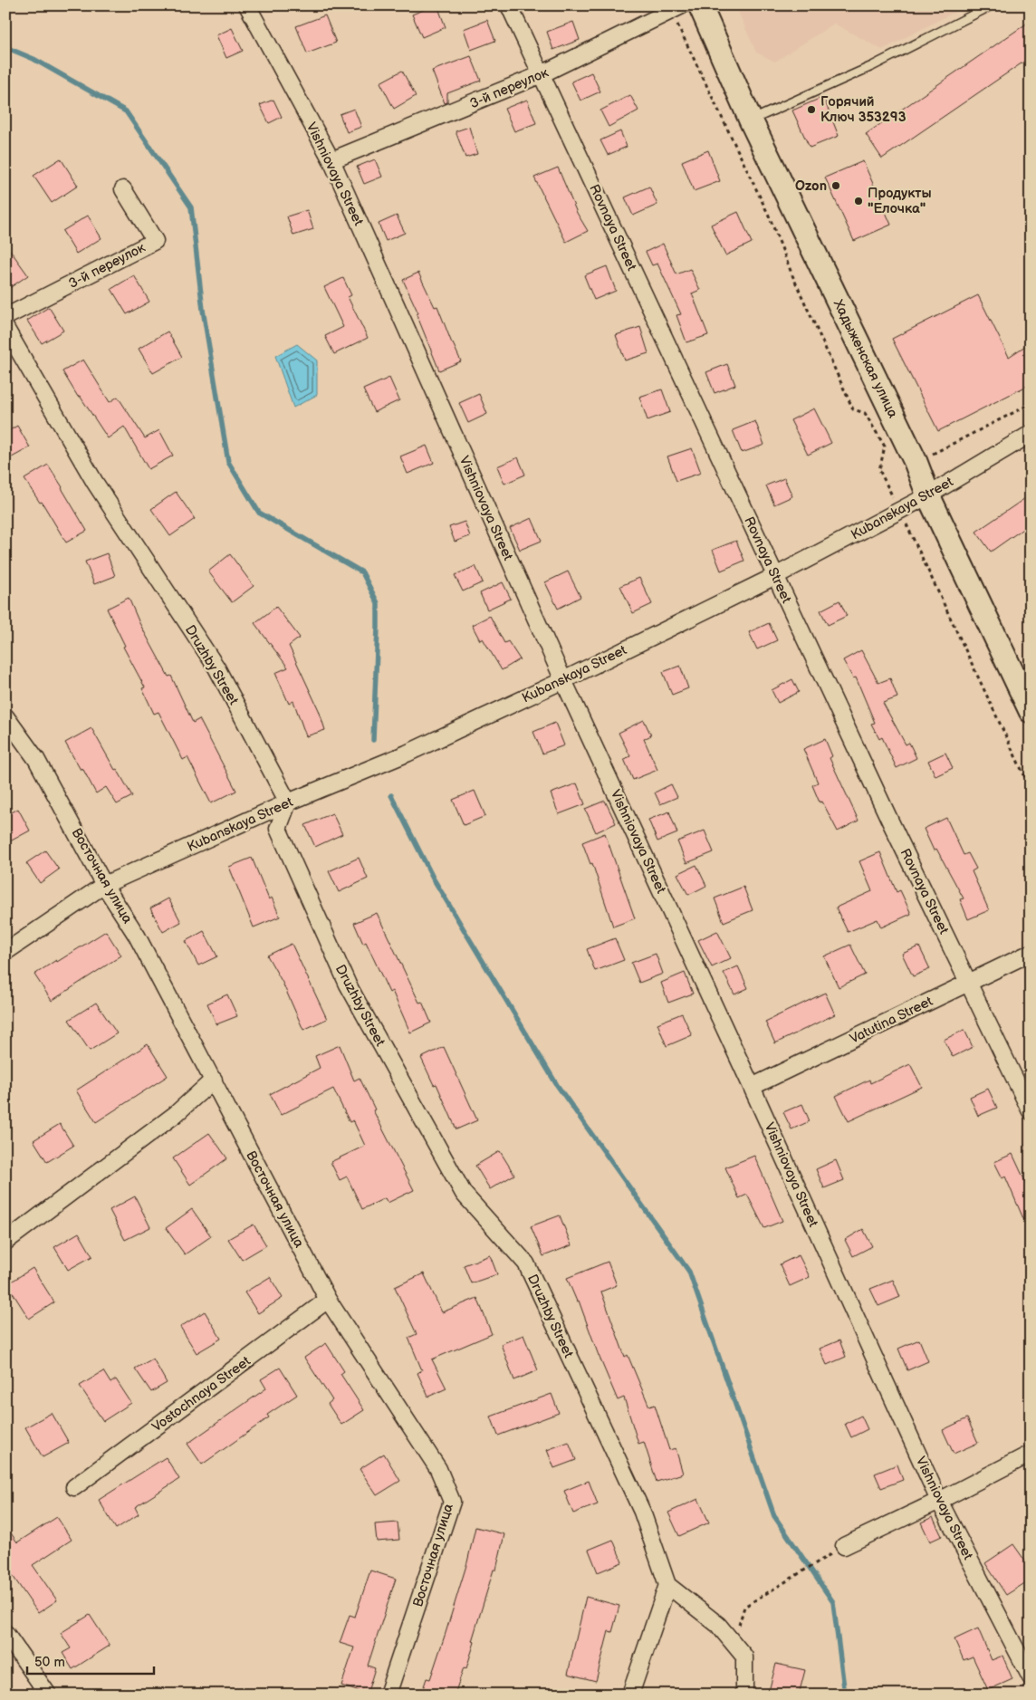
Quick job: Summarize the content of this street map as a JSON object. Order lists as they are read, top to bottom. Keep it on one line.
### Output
{"streets":{"main road":["Хадыженская улица"],"street":["3-й переулок","Vishniovaya Street","Rovnaya Street","Kubanskaya Street","Druzhby Street","Восточная улица","Vatutina Street","Vostochnaya Street"]},"crossings":[["3-й переулок","Vishniovaya Street"],["3-й переулок","Rovnaya Street"],["Vishniovaya Street","Kubanskaya Street"],["Vishniovaya Street","Vatutina Street"],["Rovnaya Street","Kubanskaya Street"],["Rovnaya Street","Vatutina Street"],["Хадыженская улица","Kubanskaya Street"],["Kubanskaya Street","Druzhby Street"],["Kubanskaya Street","Восточная улица"],["Восточная улица","Vostochnaya Street"]],"places":["Горячий Ключ 353293","Ozon","Продукты \"Елочка\""],"scale_bar":"50 m"}
